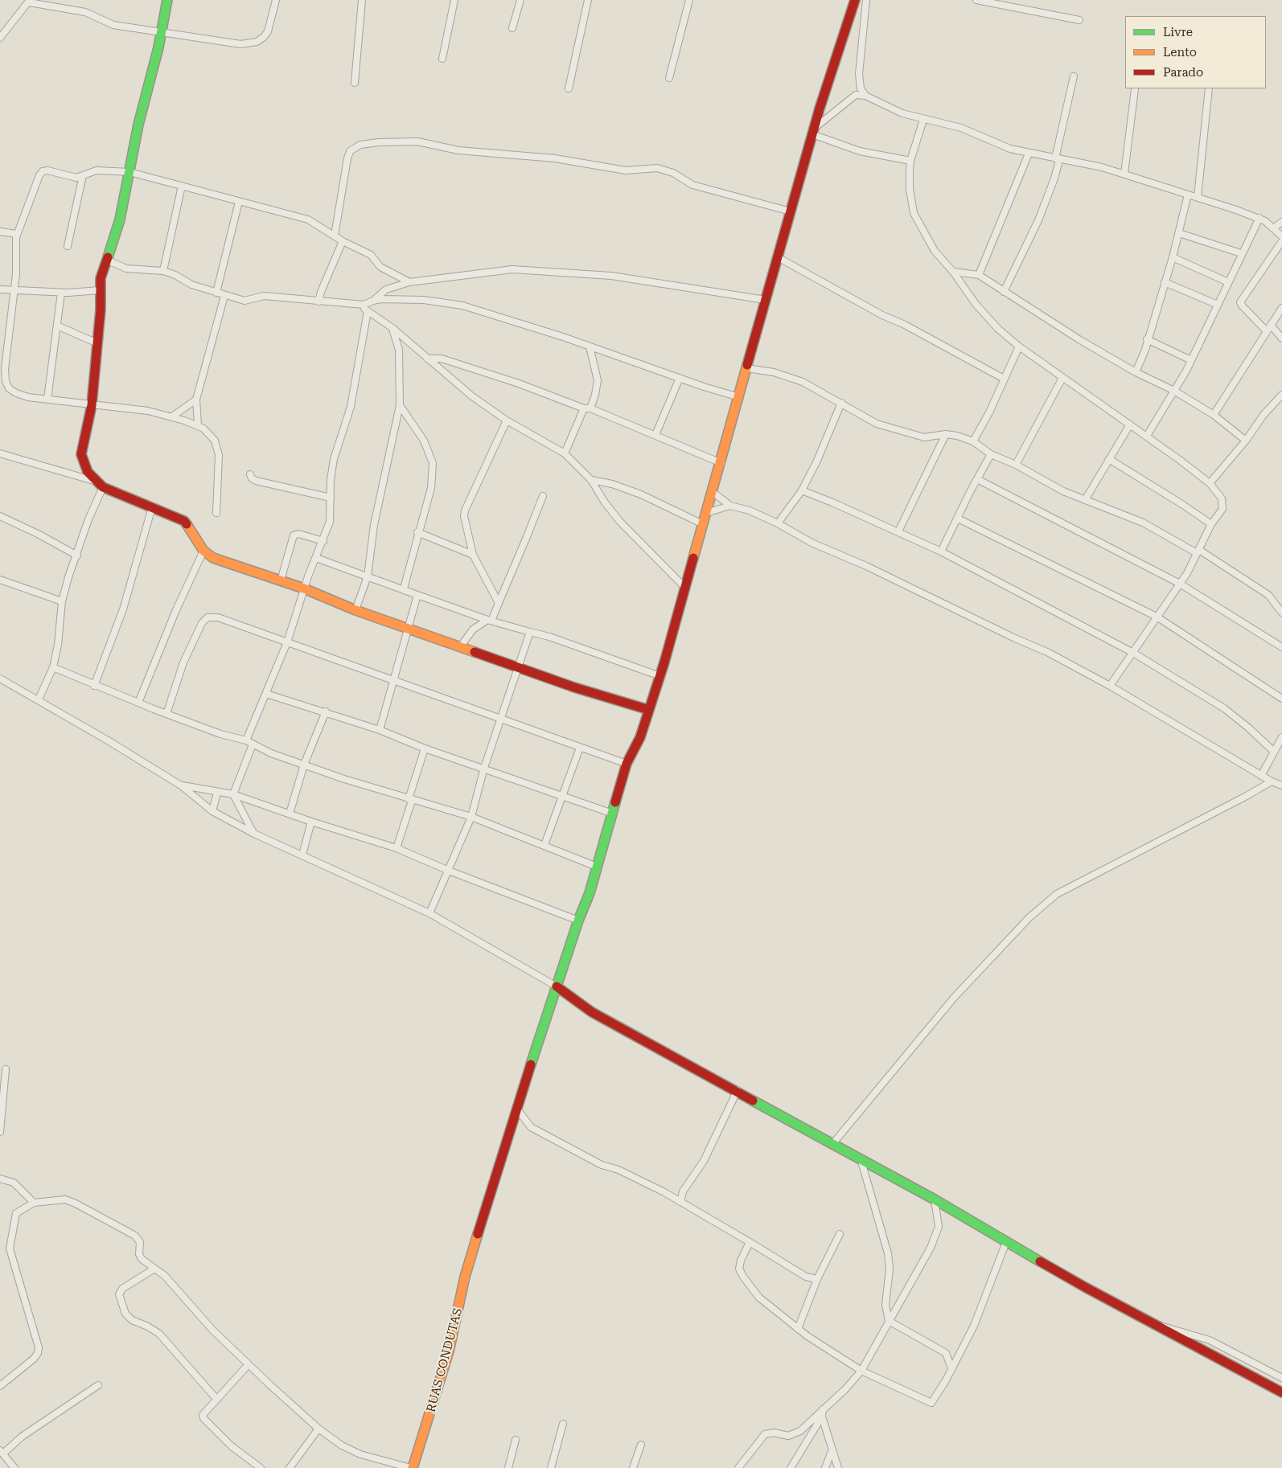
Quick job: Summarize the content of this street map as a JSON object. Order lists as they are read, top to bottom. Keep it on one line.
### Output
{"streets":{"street":["RUAS CONDUTAS"]},"legend":["Livre","Lento","Parado"]}
